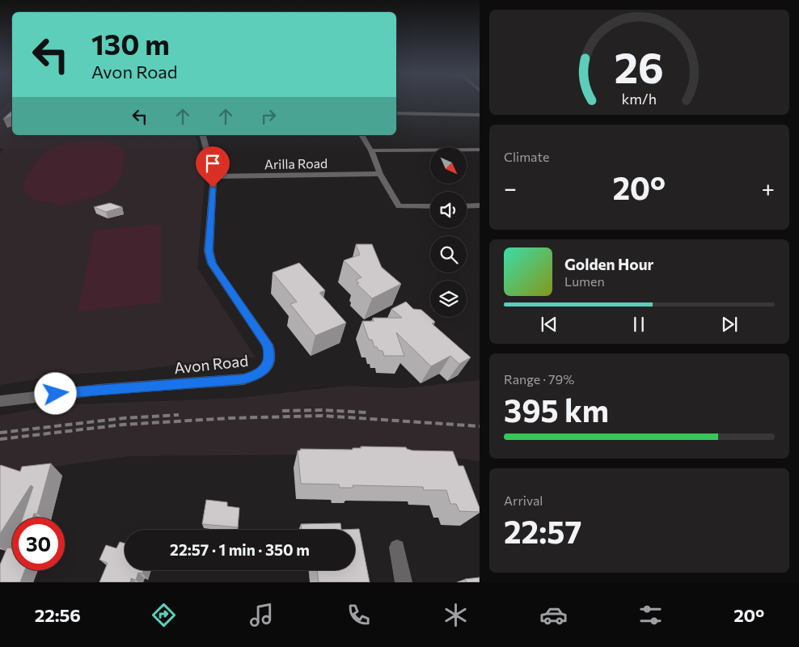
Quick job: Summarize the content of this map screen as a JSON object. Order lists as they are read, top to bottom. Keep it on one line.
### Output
{"streets":{"street":["Arilla Road","Avon Road"]},"crossings":[["Arilla Road","Avon Road"]],"north":"bottom right","page":{"turn":["130 m","Avon Road"],"tile":["Climate",["Range · 79%","395 km"],["Arrival","22:57"]],"heat":["−","20°","+"],"song":["Golden Hour","Lumen"],"limit":"30","trip":"22:57 · 1 min · 350 m","tabs":["22:56","20°"],"gauge":["26","km/h"]}}
